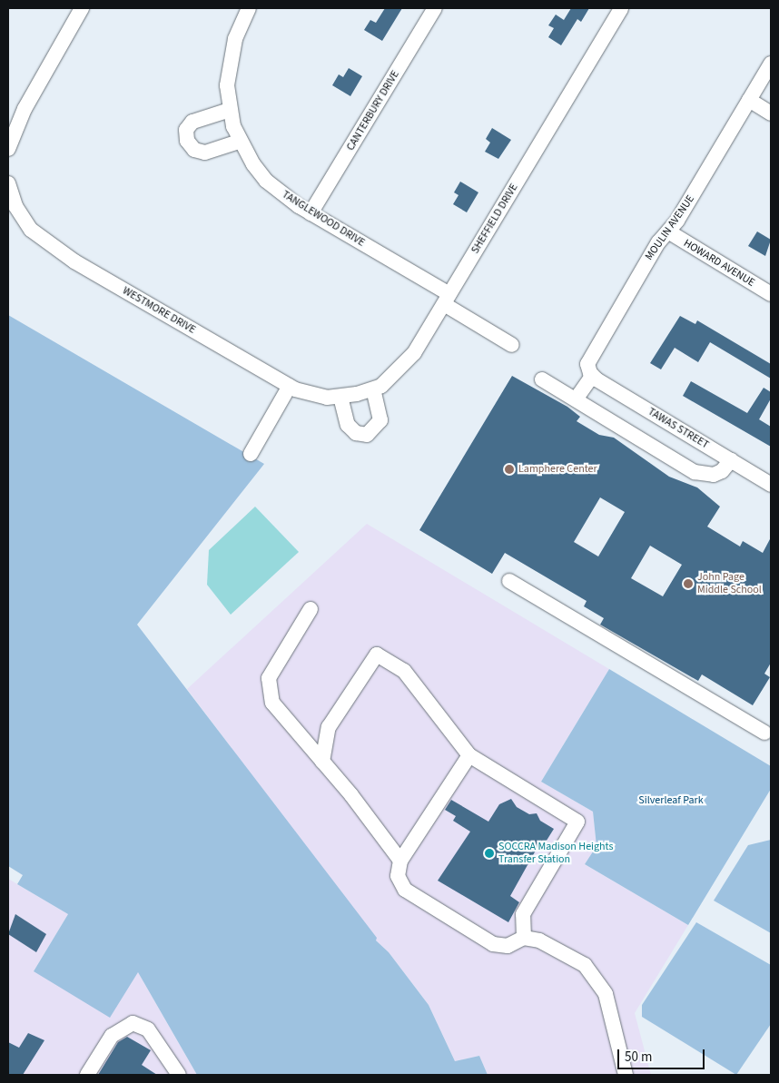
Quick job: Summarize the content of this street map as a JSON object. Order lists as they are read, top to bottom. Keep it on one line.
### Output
{"streets":{"street":["CANTERBURY DRIVE","TANGLEWOOD DRIVE","SHEFFIELD DRIVE","MOULIN AVENUE","HOWARD AVENUE","WESTMORE DRIVE","TAWAS STREET"]},"crossings":[["CANTERBURY DRIVE","TANGLEWOOD DRIVE"],["TANGLEWOOD DRIVE","SHEFFIELD DRIVE"],["SHEFFIELD DRIVE","WESTMORE DRIVE"],["MOULIN AVENUE","HOWARD AVENUE"],["MOULIN AVENUE","TAWAS STREET"]],"parks":["Silverleaf Park"],"places":["Lamphere Center","John Page Middle School","SOCCRA Madison Heights Transfer Station"],"scale_bar":"50 m"}
